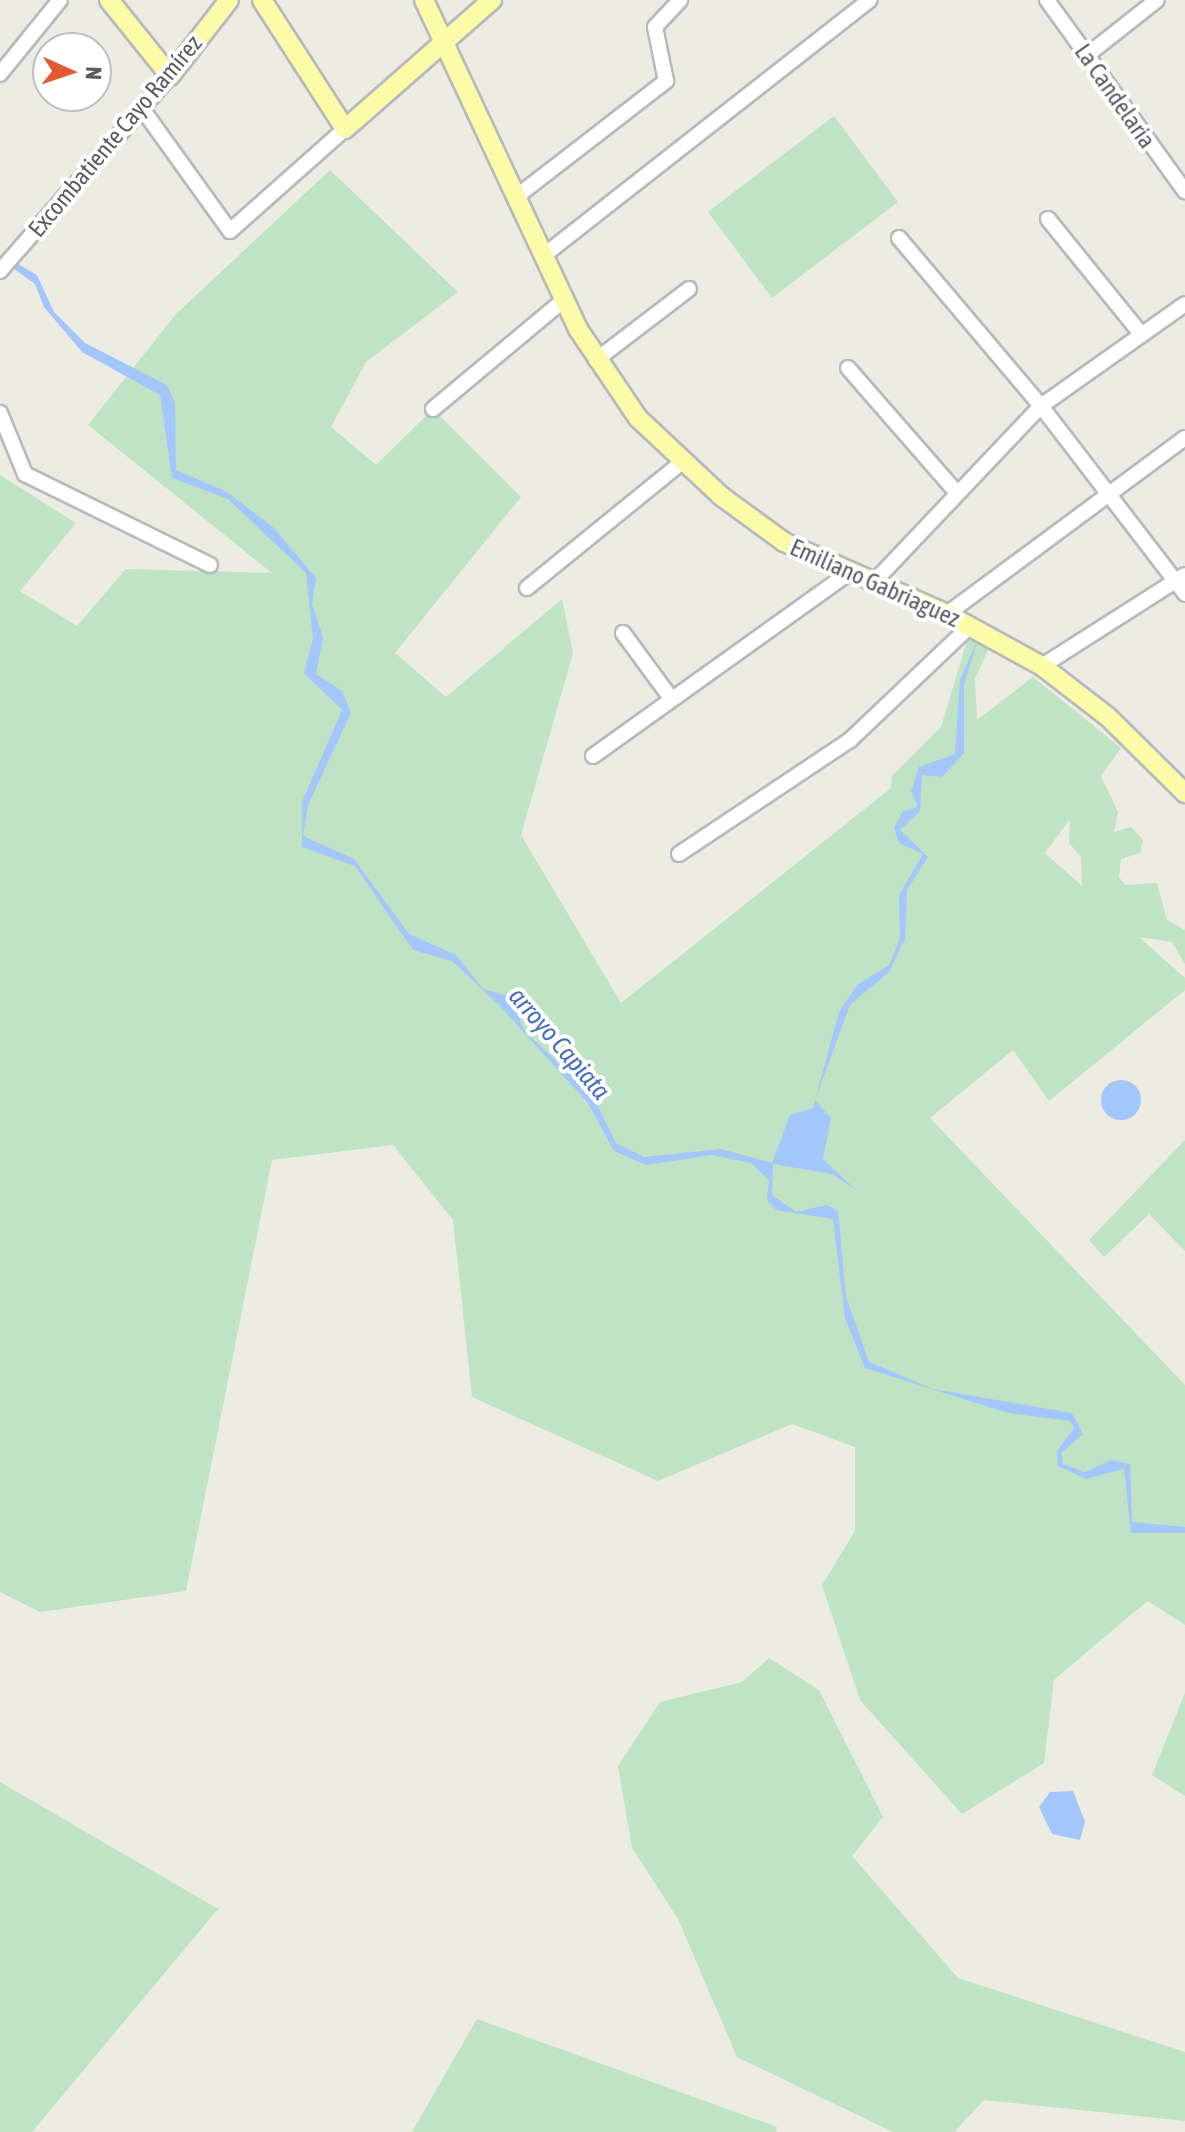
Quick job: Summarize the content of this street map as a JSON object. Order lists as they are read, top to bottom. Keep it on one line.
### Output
{"streets":{"main road":["Excombatiente Cayo Ramírez","Emiliano Gabriaguez"],"street":["La Candelaria"]},"water":["arroyo Capiata"],"north":"right"}
